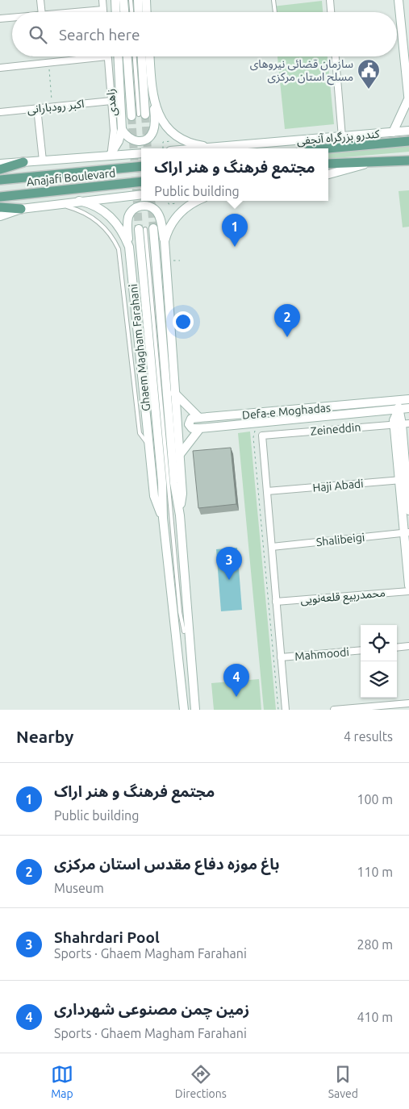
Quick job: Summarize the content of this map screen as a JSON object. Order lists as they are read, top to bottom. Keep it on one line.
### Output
{"streets":{"main road":["Anajafi Boulevard"],"street":["زاهدی","اکبر رودبارانی","کندرو بزرگراه آنجفی","Ghaem Magham Farahani","Defa-e Moghadas","Zeineddin","Haji Abadi","Shalibeigi","محمدربیع قلعه‌نویی","Mahmoodi"]},"crossings":[["زاهدی","اکبر رودبارانی"],["Zeineddin","Haji Abadi"]],"places":{"public building":["سازمان قضائی نیروهای مسلح استان مرکزی"]},"page":{"search":"Search here","popup":["مجتمع فرهنگ و هنر اراک","Public building"],"pins":["1","2","3","4"],"heading":["Nearby","4 results"],"list":[{"mark":"1","name":"مجتمع فرهنگ و هنر اراک","note":"Public building","value":"100 m"},{"mark":"2","name":"باغ موزه دفاع مقدس استان مرکزی","note":"Museum","value":"110 m"},{"mark":"3","name":"Shahrdari Pool","note":"Sports · Ghaem Magham Farahani","value":"280 m"},{"mark":"4","name":"زمین چمن مصنوعی شهرداری","note":"Sports · Ghaem Magham Farahani","value":"410 m"}],"nav":["Map","Directions","Saved"]}}
